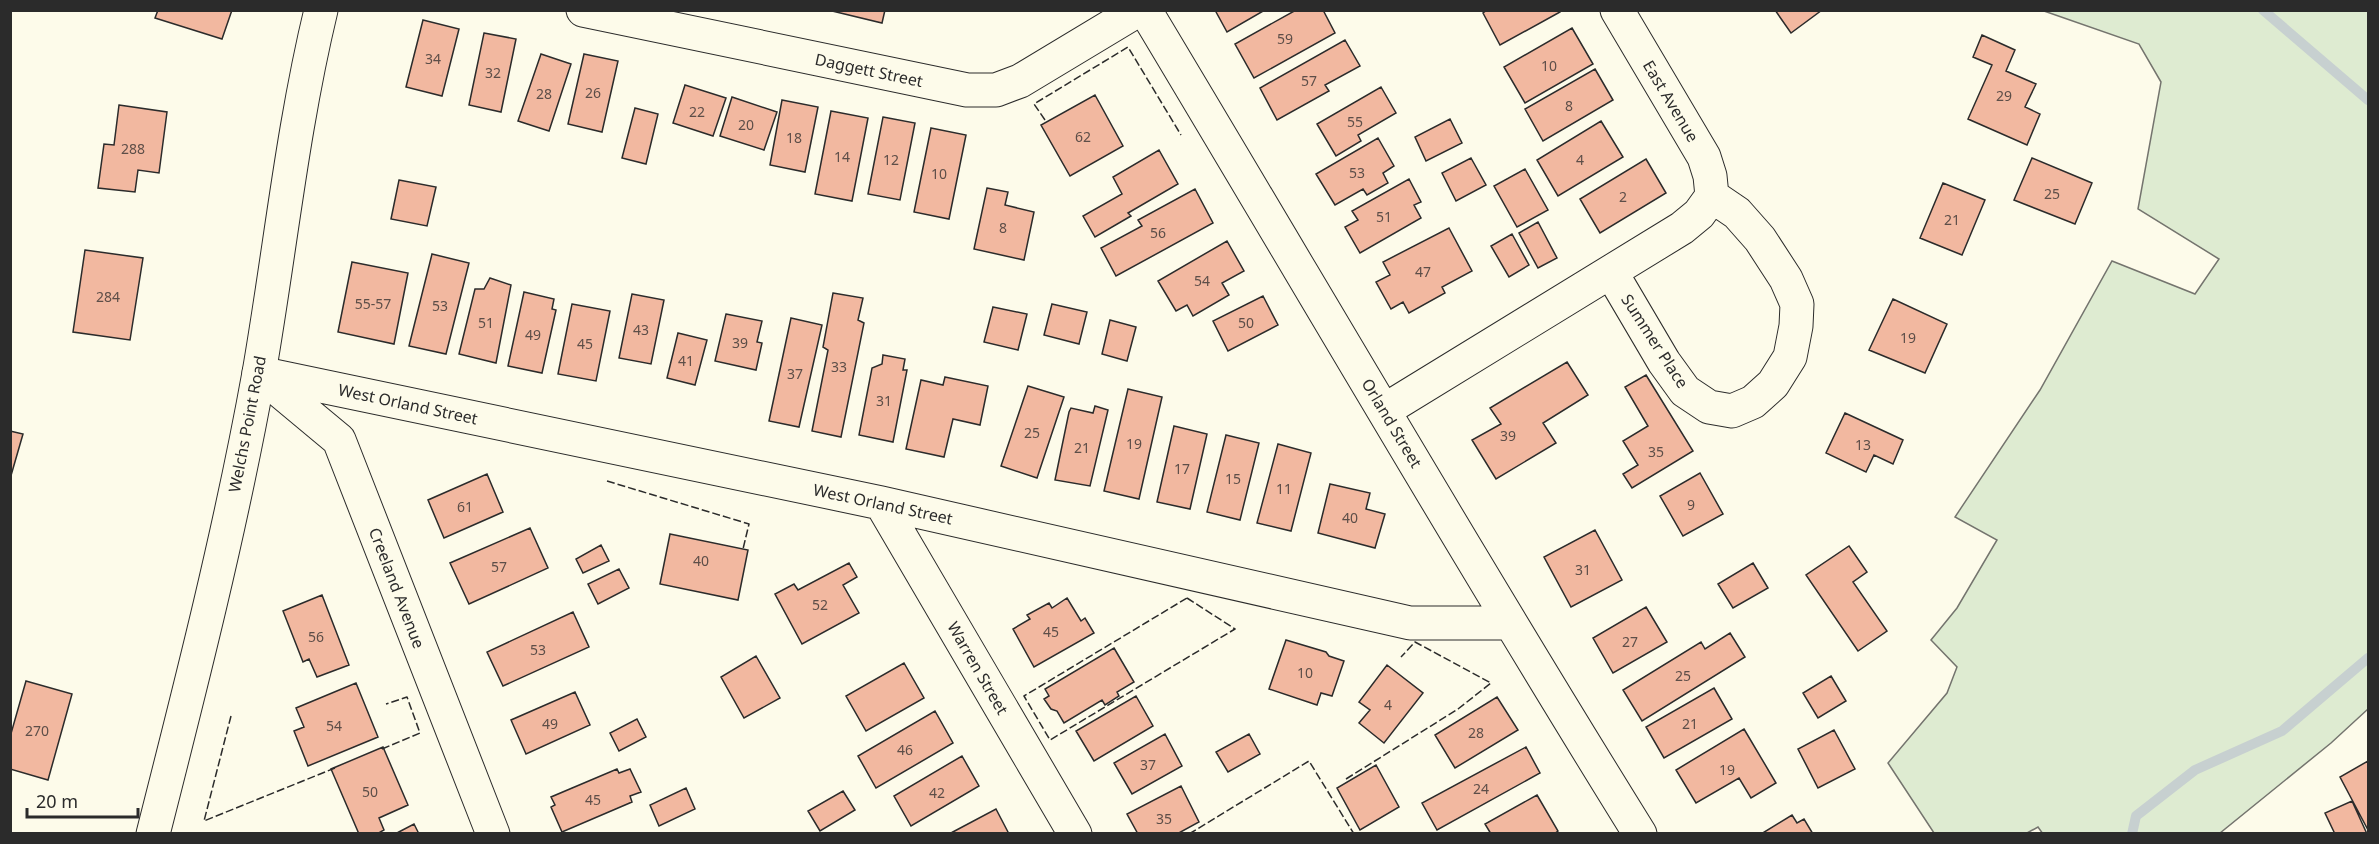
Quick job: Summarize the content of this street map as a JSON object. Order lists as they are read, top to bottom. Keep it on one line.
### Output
{"streets":{"street":["Daggett Street","East Avenue","Summer Place","West Orland Street","Orland Street","Welchs Point Road","Creeland Avenue","Warren Street"]},"crossings":[["East Avenue","Summer Place"],["West Orland Street","Orland Street"],["West Orland Street","Welchs Point Road"],["West Orland Street","Creeland Avenue"],["West Orland Street","Warren Street"],["Welchs Point Road","Creeland Avenue"]],"house_numbers":["59","34","10","32","57","26","28","29","8","22","55","20","62","18","288","14","12","4","53","10","25","2","51","21","8","56","47","54","284","55-57","53","51","50","43","49","19","39","45","41","33","37","31","25","39","19","13","21","35","17","15","11","9","61","40","40","57","31","52","45","56","27","53","10","25","4","49","21","54","270","28","46","37","19","24","50","42","45","35"],"scale_bar":"20 m"}
